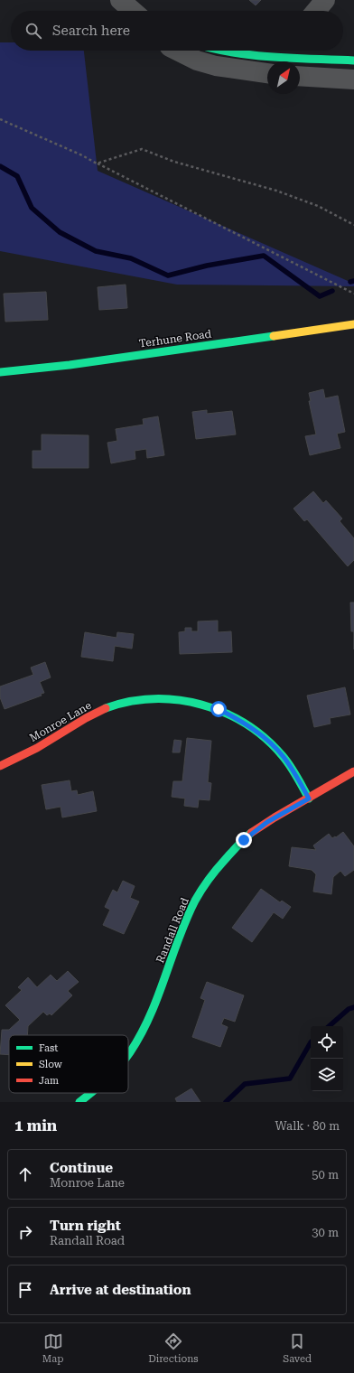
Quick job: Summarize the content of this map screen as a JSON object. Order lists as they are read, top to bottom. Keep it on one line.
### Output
{"streets":{"street":["Terhune Road","Monroe Lane","Randall Road"]},"crossings":[["Monroe Lane","Randall Road"]],"legend":["Fast","Slow","Jam"],"north":"top right","page":{"search":"Search here","heading":["1 min","Walk · 80 m"],"list":[["Continue","Monroe Lane","50 m"],["Turn right","Randall Road","30 m"],"Arrive at destination"],"nav":["Map","Directions","Saved"]}}
